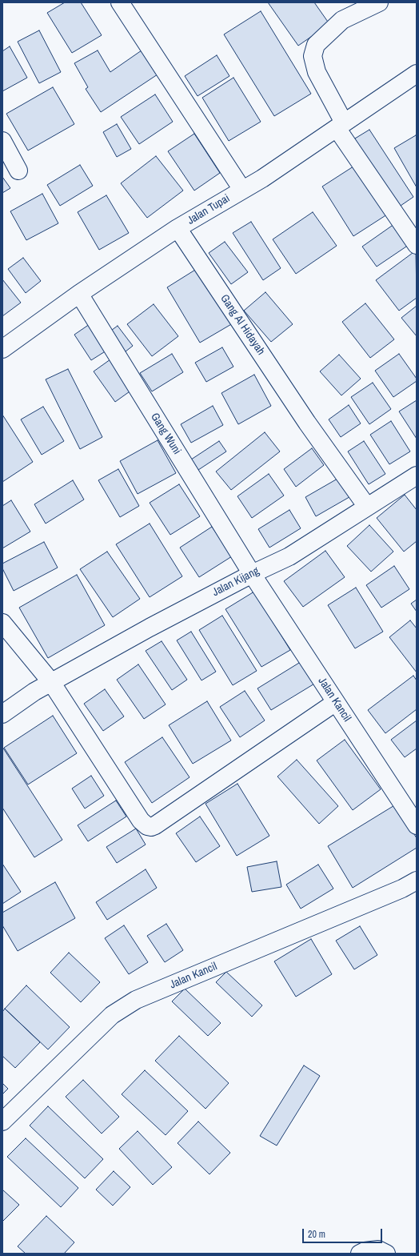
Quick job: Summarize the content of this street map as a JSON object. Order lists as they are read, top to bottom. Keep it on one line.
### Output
{"streets":{"street":["Jalan Tupai","Gang Al Hidayah","Gang Wuni","Jalan Kijang","Jalan Kancil"]},"crossings":[["Jalan Tupai","Gang Al Hidayah"],["Jalan Tupai","Gang Wuni"],["Gang Al Hidayah","Jalan Kijang"],["Gang Wuni","Jalan Kijang"],["Gang Wuni","Jalan Kancil"],["Jalan Kijang","Jalan Kancil"]],"scale_bar":"20 m"}
